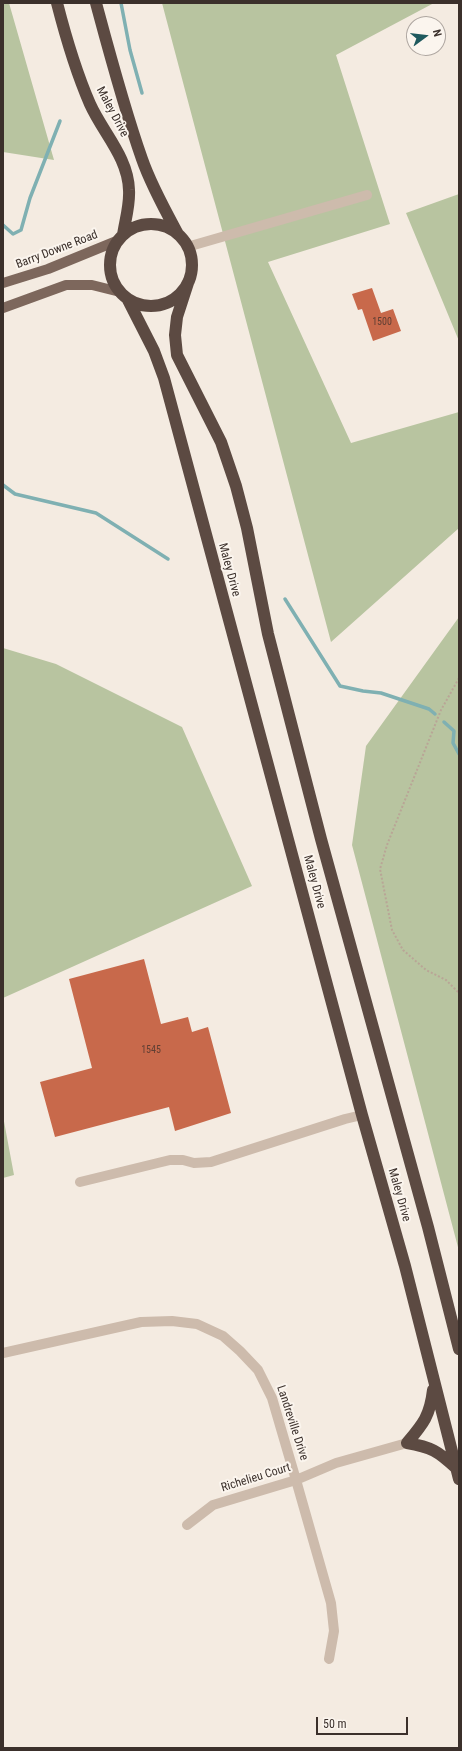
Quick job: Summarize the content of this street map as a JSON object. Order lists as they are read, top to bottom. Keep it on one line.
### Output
{"streets":{"highway":["Maley Drive"],"main road":["Barry Downe Road"],"street":["Landreville Drive","Richelieu Court"]},"crossings":[["Maley Drive","Barry Downe Road"],["Landreville Drive","Richelieu Court"]],"house_numbers":["1500","1545"],"scale_bar":"50 m","north":"right"}
